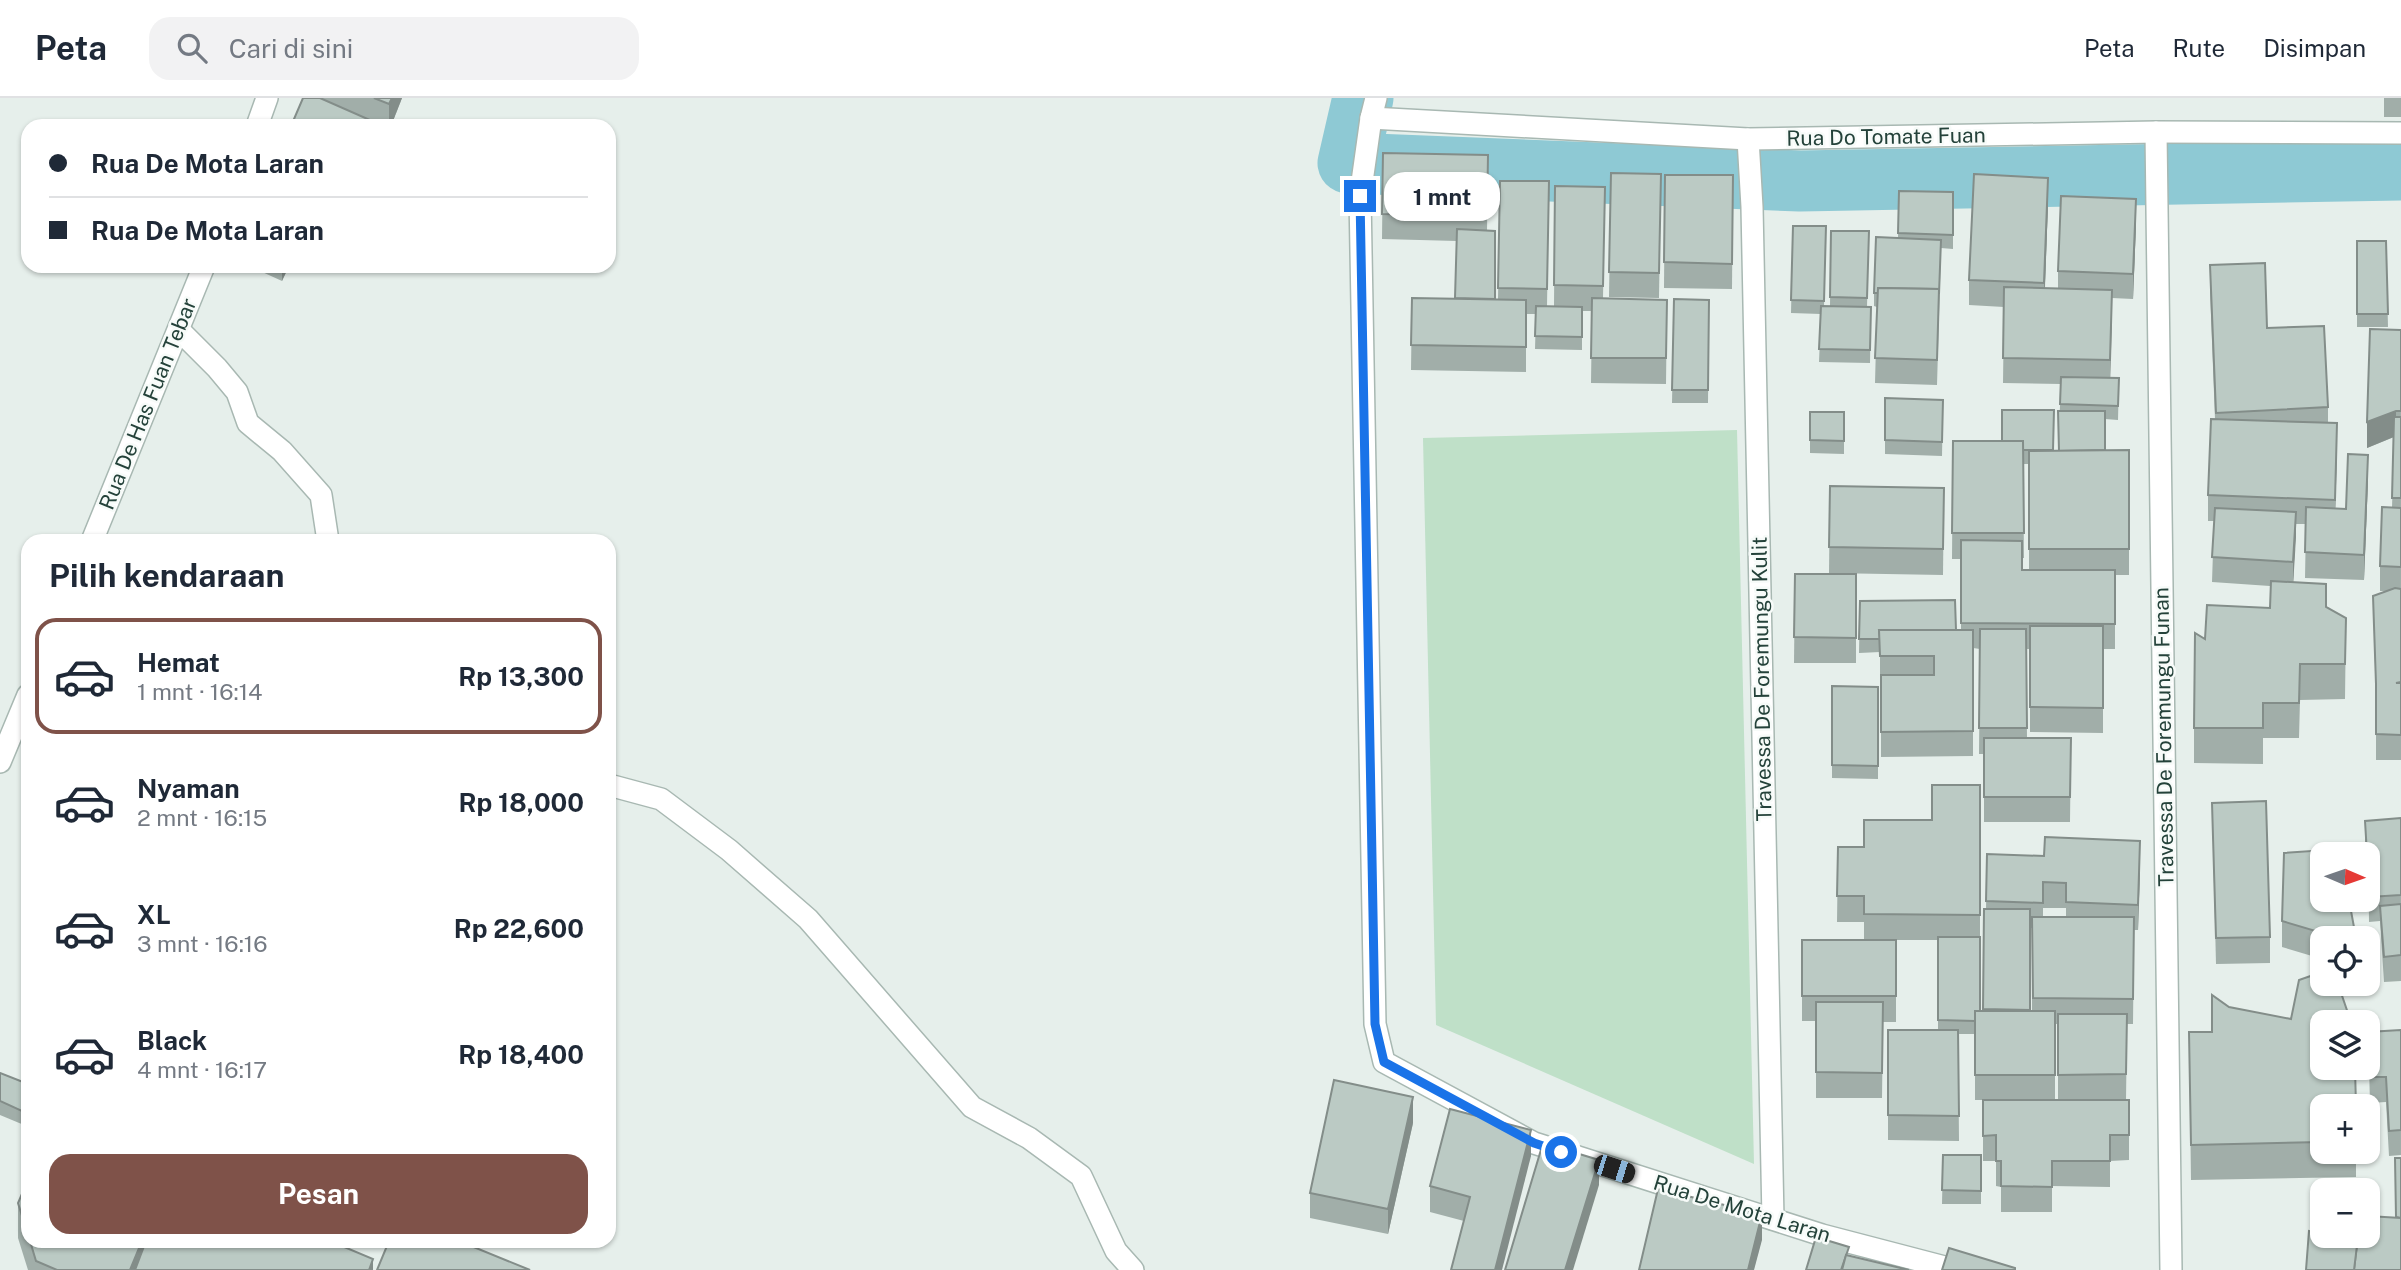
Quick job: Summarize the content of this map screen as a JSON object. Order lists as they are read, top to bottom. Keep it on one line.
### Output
{"streets":{"street":["Rua Do Tomate Fuan","Rua De Has Fuan Tebar","Travessa De Foremungu Kulit","Travessa De Foremungu Funan","Rua De Mota Laran"]},"crossings":[["Rua Do Tomate Fuan","Travessa De Foremungu Kulit"],["Rua Do Tomate Fuan","Travessa De Foremungu Funan"],["Rua Do Tomate Fuan","Rua De Mota Laran"],["Travessa De Foremungu Kulit","Rua De Mota Laran"]],"north":"right","page":{"header":"Peta","search":"Cari di sini","nav":["Peta","Rute","Disimpan"],"banner":["Rua De Mota Laran","Rua De Mota Laran"],"bubble":"1 mnt","heading":"Pilih kendaraan","list":[{"name":"Hemat","note":"1 mnt · 16:14","value":"Rp 13,300"},{"name":"Nyaman","note":"2 mnt · 16:15","value":"Rp 18,000"},{"name":"XL","note":"3 mnt · 16:16","value":"Rp 22,600"},{"name":"Black","note":"4 mnt · 16:17","value":"Rp 18,400"}],"map_buttons":["+","−"],"buttons":"Pesan"}}
